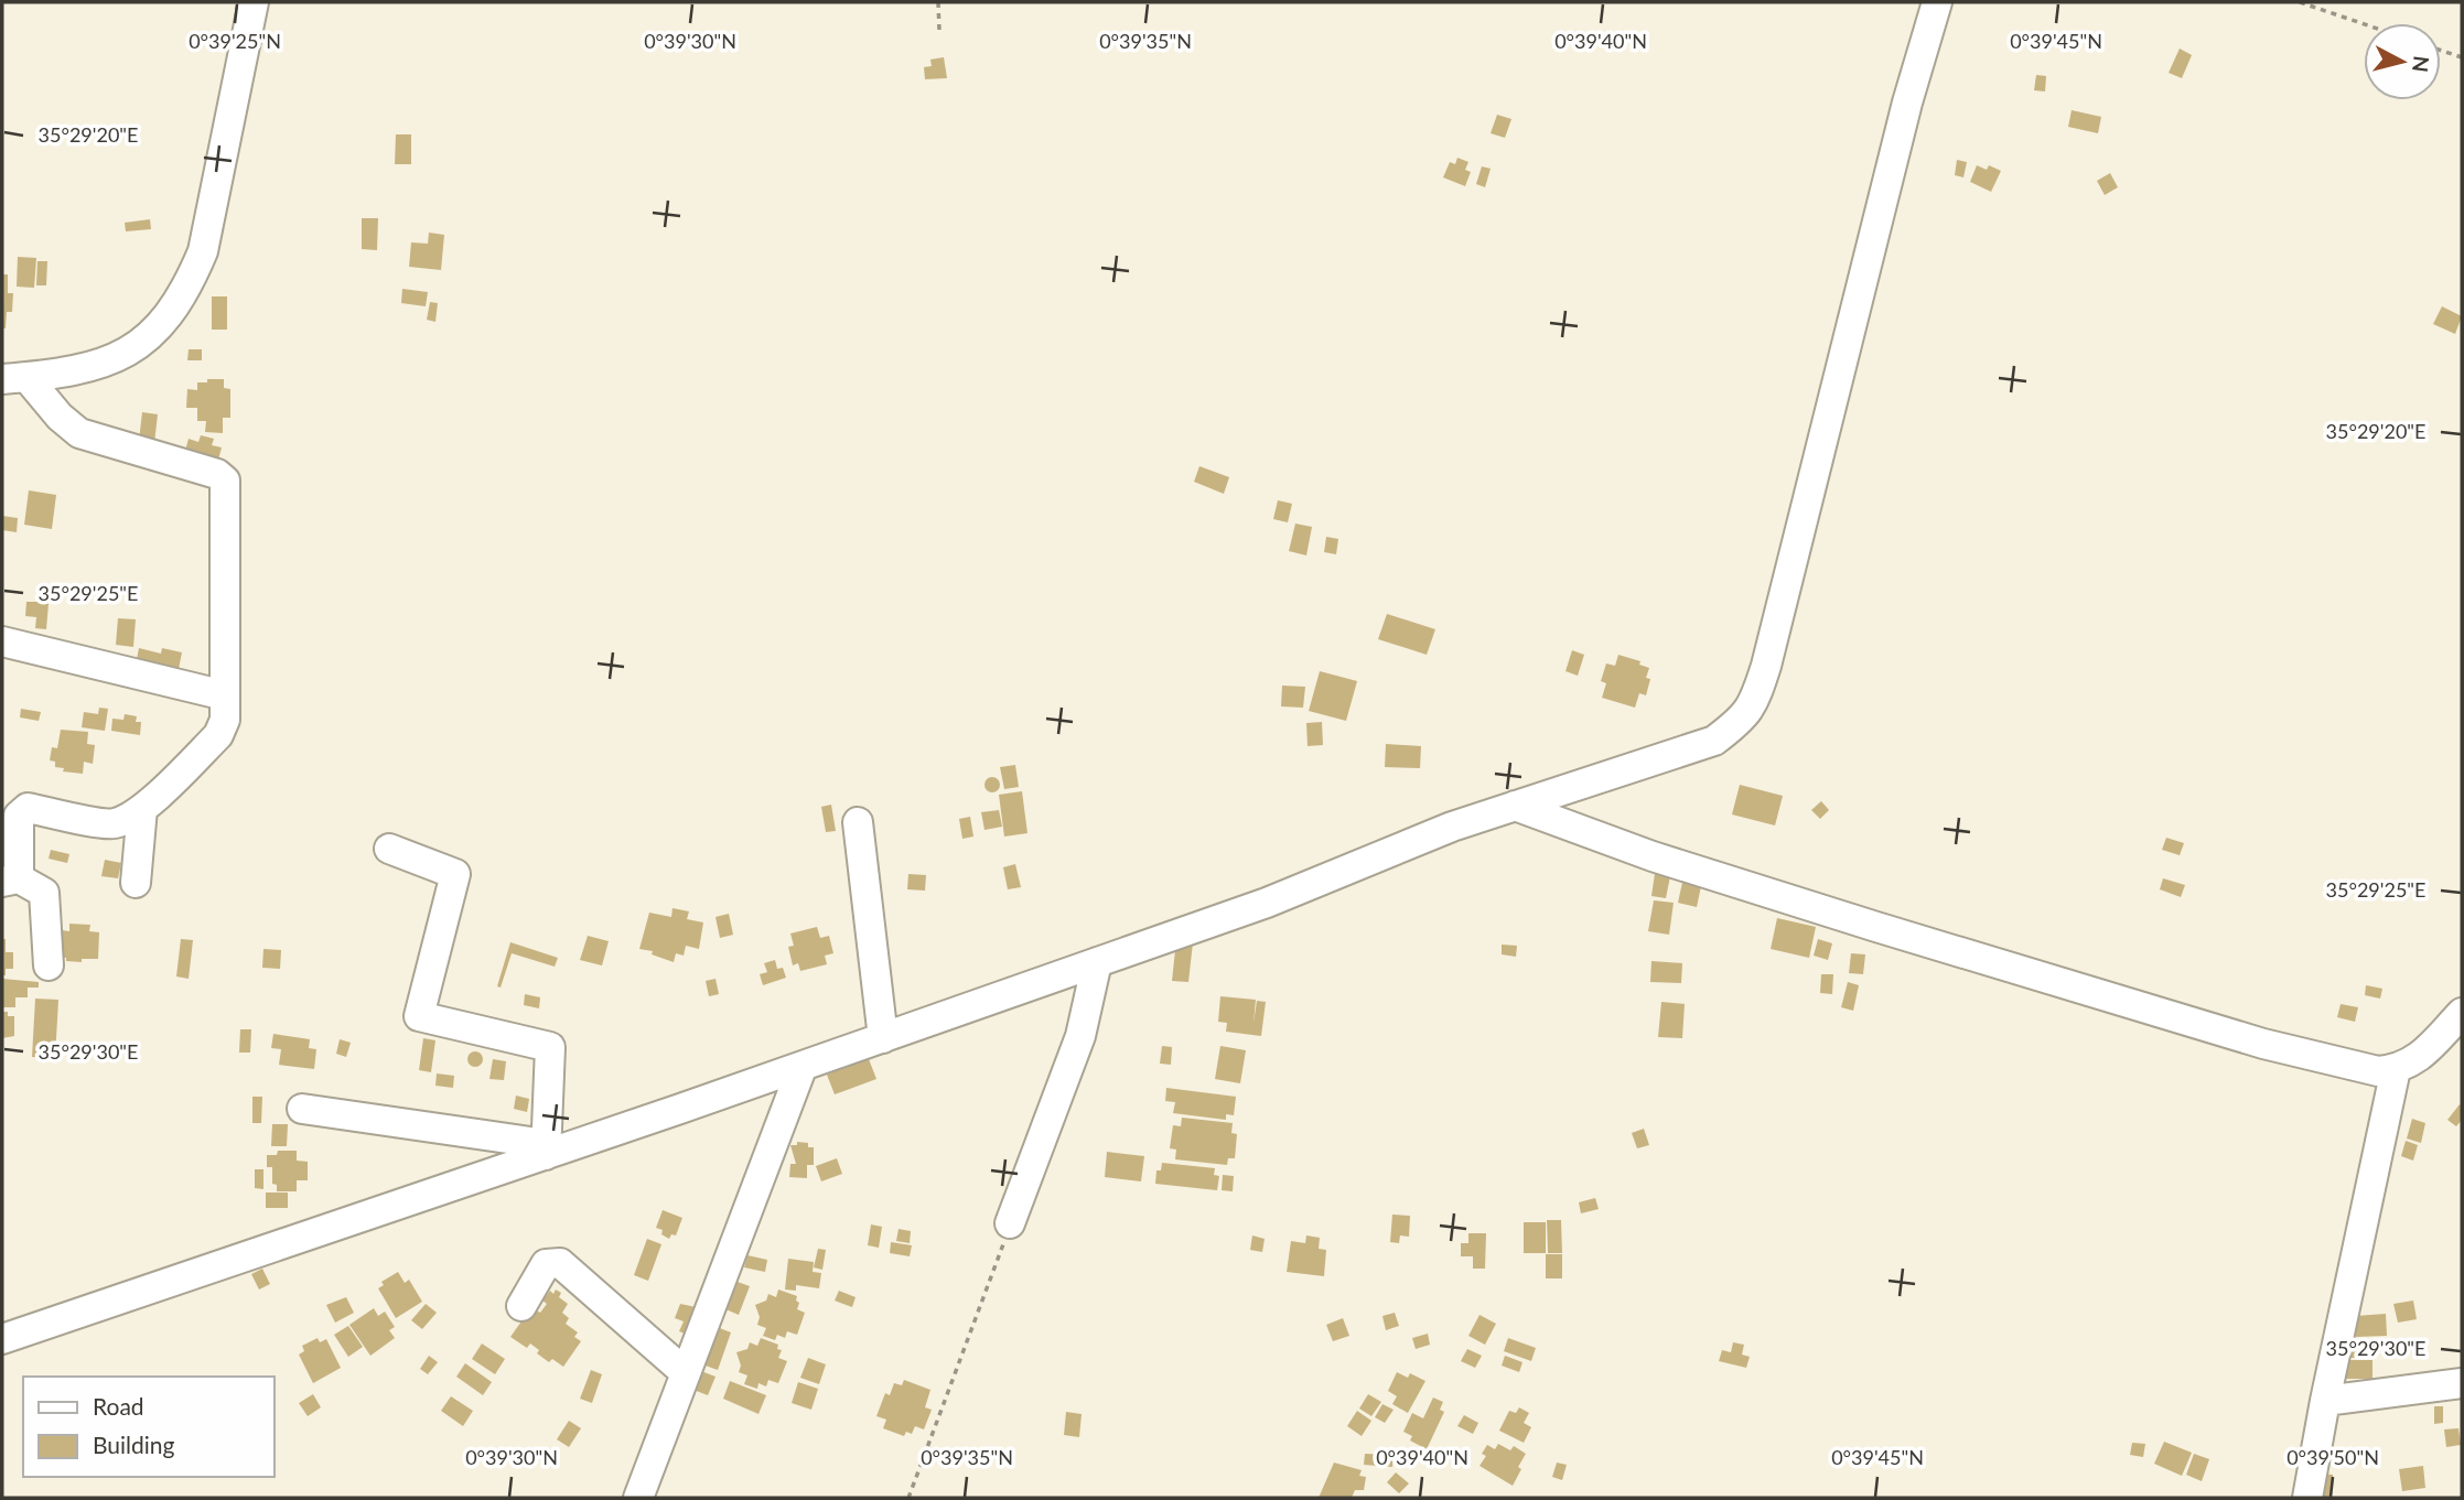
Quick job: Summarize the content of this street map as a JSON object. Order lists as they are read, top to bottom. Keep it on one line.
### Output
{"legend":["Road","Building"],"north":"right","coordinates":["0°39'25\"N","0°39'30\"N","0°39'35\"N","0°39'40\"N","0°39'45\"N","35°29'20\"E","35°29'25\"E","35°29'30\"E","0°39'50\"N"]}
